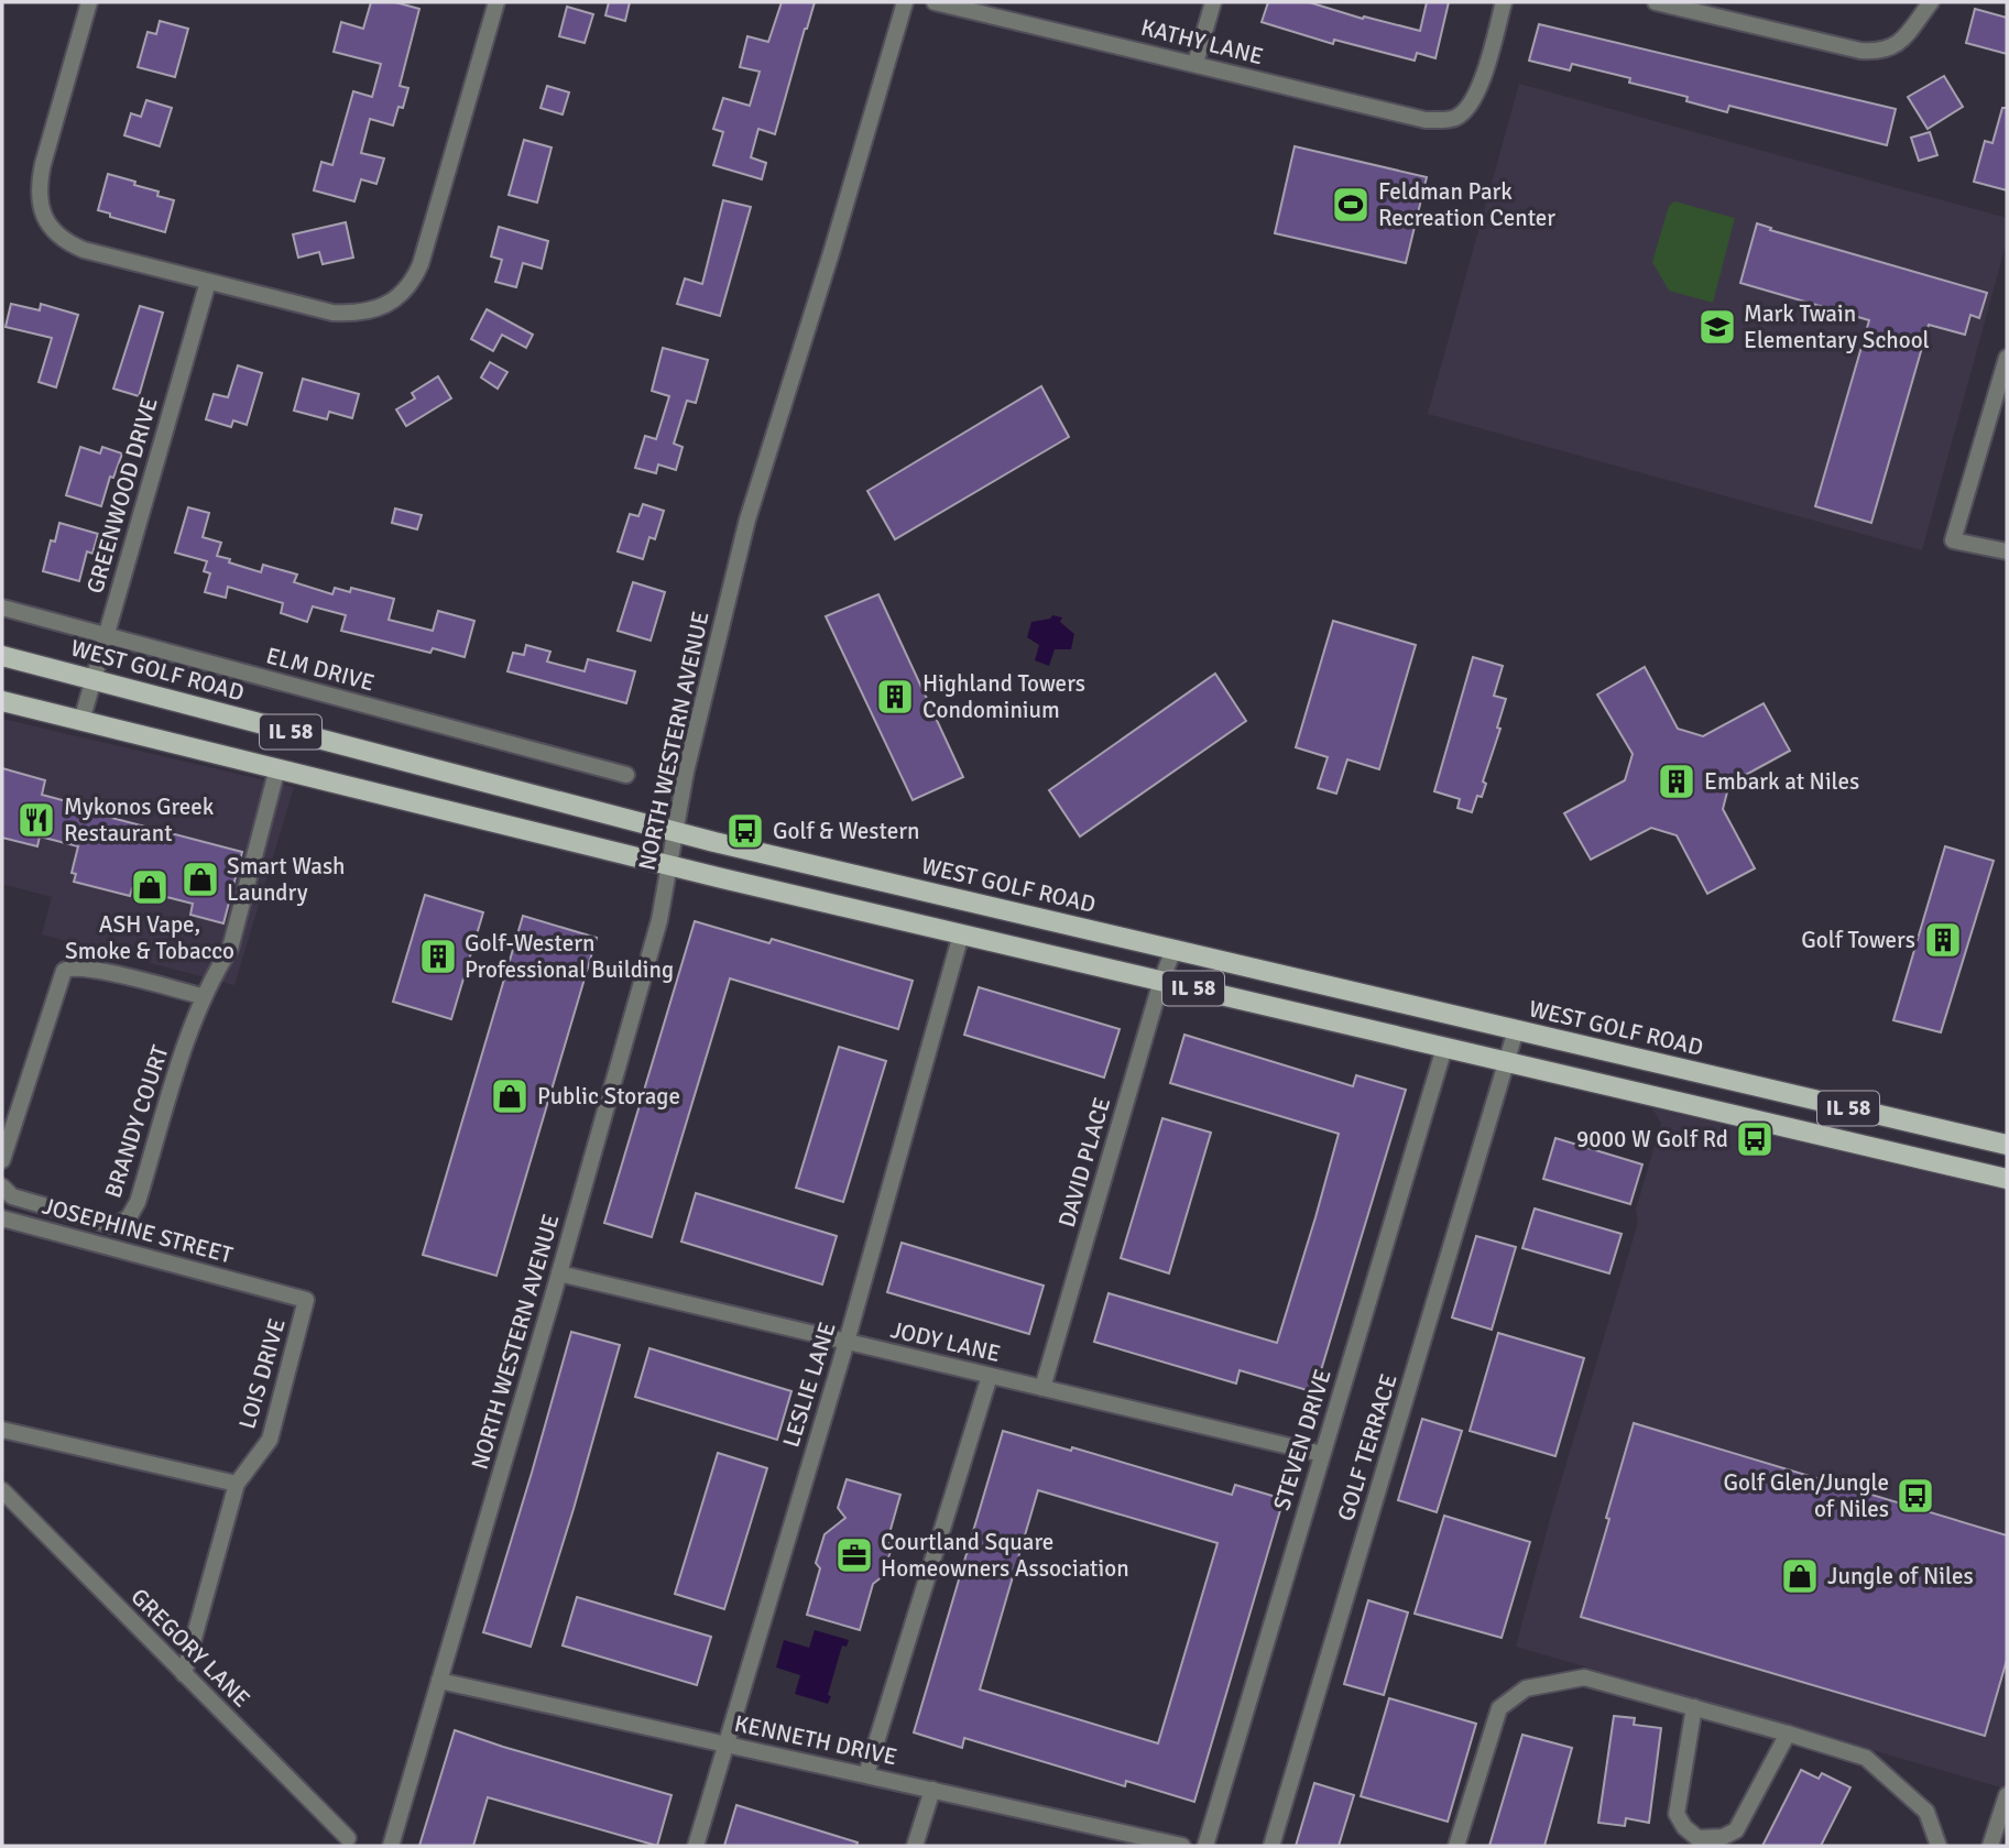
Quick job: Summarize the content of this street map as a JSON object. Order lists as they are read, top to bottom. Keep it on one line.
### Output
{"streets":{"main road":["WEST GOLF ROAD","IL 58"],"street":["KATHY LANE","GREENWOOD DRIVE","ELM DRIVE","NORTH WESTERN AVENUE","BRANDY COURT","DAVID PLACE","JOSEPHINE STREET","JODY LANE","LOIS DRIVE","LESLIE LANE","STEVEN DRIVE","GOLF TERRACE","GREGORY LANE","KENNETH DRIVE"]},"crossings":[["GREENWOOD DRIVE","ELM DRIVE"],["GREENWOOD DRIVE","WEST GOLF ROAD"],["GREENWOOD DRIVE","IL 58"],["WEST GOLF ROAD","NORTH WESTERN AVENUE"],["WEST GOLF ROAD","DAVID PLACE"],["WEST GOLF ROAD","GOLF TERRACE"],["IL 58","NORTH WESTERN AVENUE"],["IL 58","BRANDY COURT"],["IL 58","DAVID PLACE"],["IL 58","LESLIE LANE"],["IL 58","STEVEN DRIVE"],["IL 58","GOLF TERRACE"],["NORTH WESTERN AVENUE","JODY LANE"],["NORTH WESTERN AVENUE","KENNETH DRIVE"],["DAVID PLACE","JODY LANE"],["JOSEPHINE STREET","LOIS DRIVE"],["JODY LANE","LESLIE LANE"],["JODY LANE","STEVEN DRIVE"],["LOIS DRIVE","GREGORY LANE"],["LESLIE LANE","KENNETH DRIVE"]],"places":{"sports":["Feldman Park Recreation Center"],"school or university":["Mark Twain Elementary School"],"building":["Highland Towers Condominium","Embark at Niles","Golf Towers","Golf-Western Professional Building"],"restaurant":["Mykonos Greek Restaurant"],"bus stop":["Golf & Western","9000 W Golf Rd","Golf Glen/Jungle of Niles"],"shop":["Smart Wash Laundry","ASH Vape, Smoke & Tobacco","Public Storage","Jungle of Niles"],"office":["Courtland Square Homeowners Association"]}}
